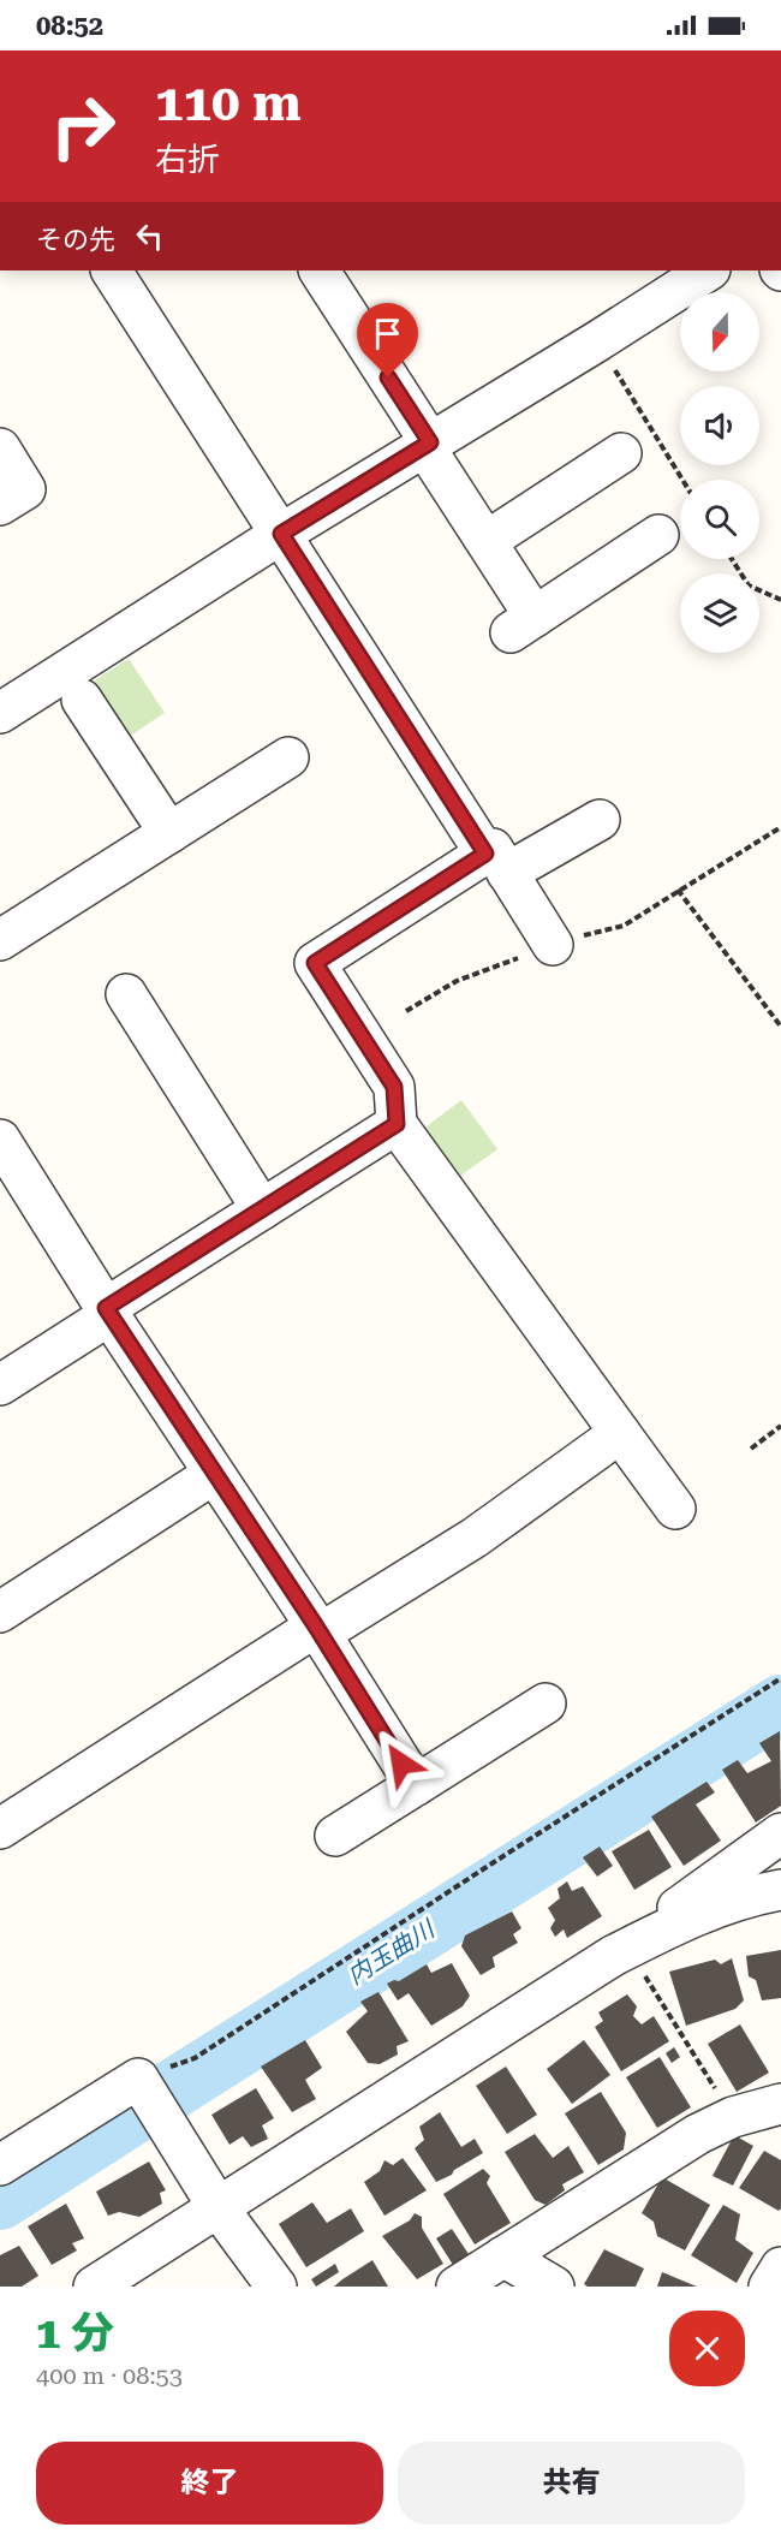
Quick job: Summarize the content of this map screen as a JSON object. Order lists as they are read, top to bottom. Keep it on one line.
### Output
{"water":["内玉曲川"],"north":"bottom","page":{"status":"08:52","turn":["110 m","右折"],"then":"その先","heading":["1 分","400 m · 08:53"],"buttons":["終了","共有"]}}
